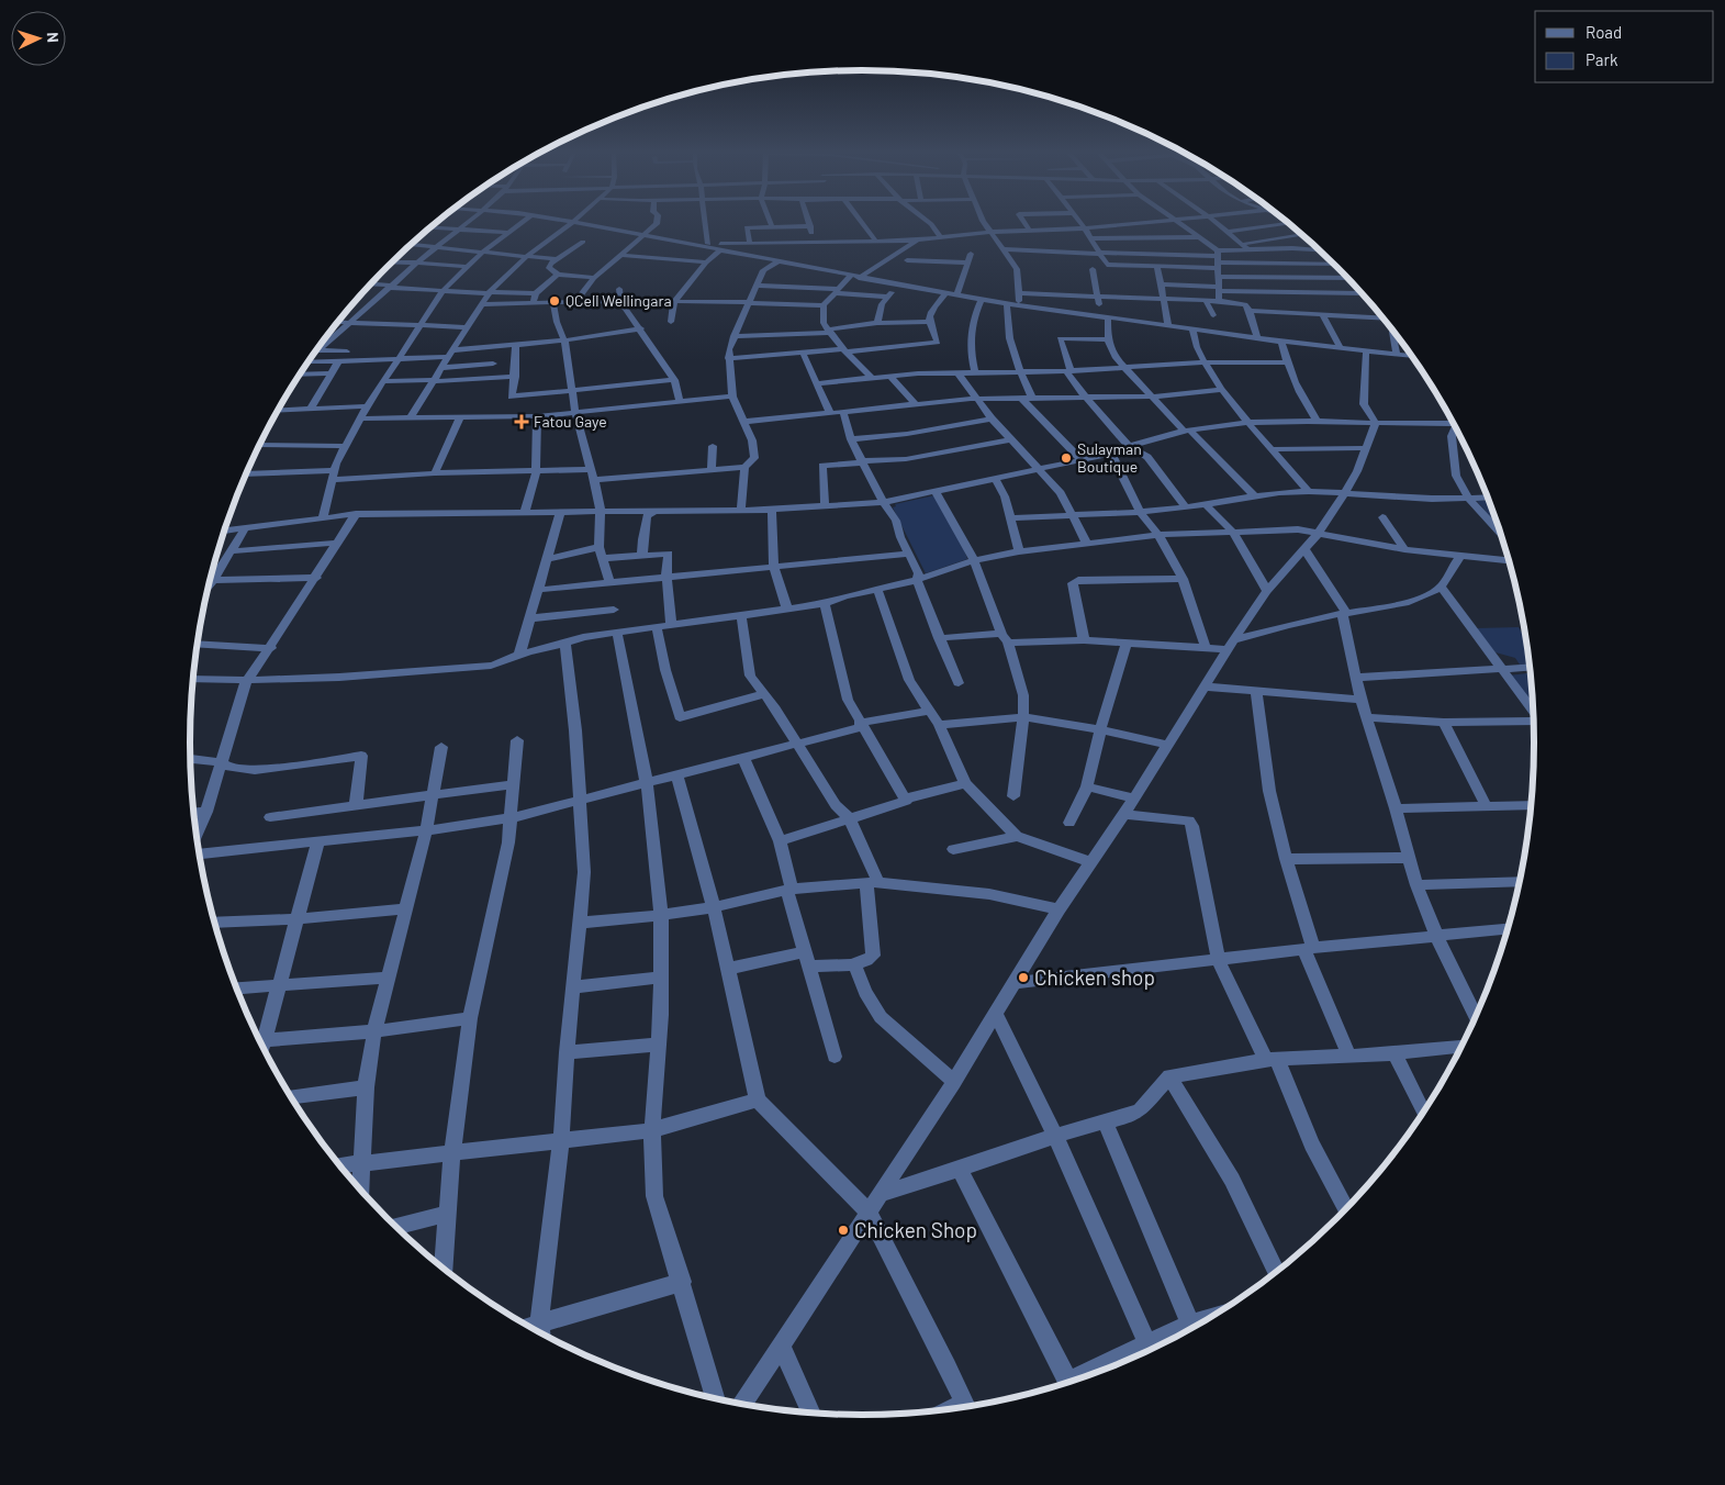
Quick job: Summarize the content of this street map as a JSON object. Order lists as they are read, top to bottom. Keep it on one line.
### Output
{"places":{"other":["QCell Wellingara","Sulayman Boutique","Chicken shop","Chicken Shop"],"health":["Fatou Gaye"]},"legend":["Road","Park"],"north":"right"}
